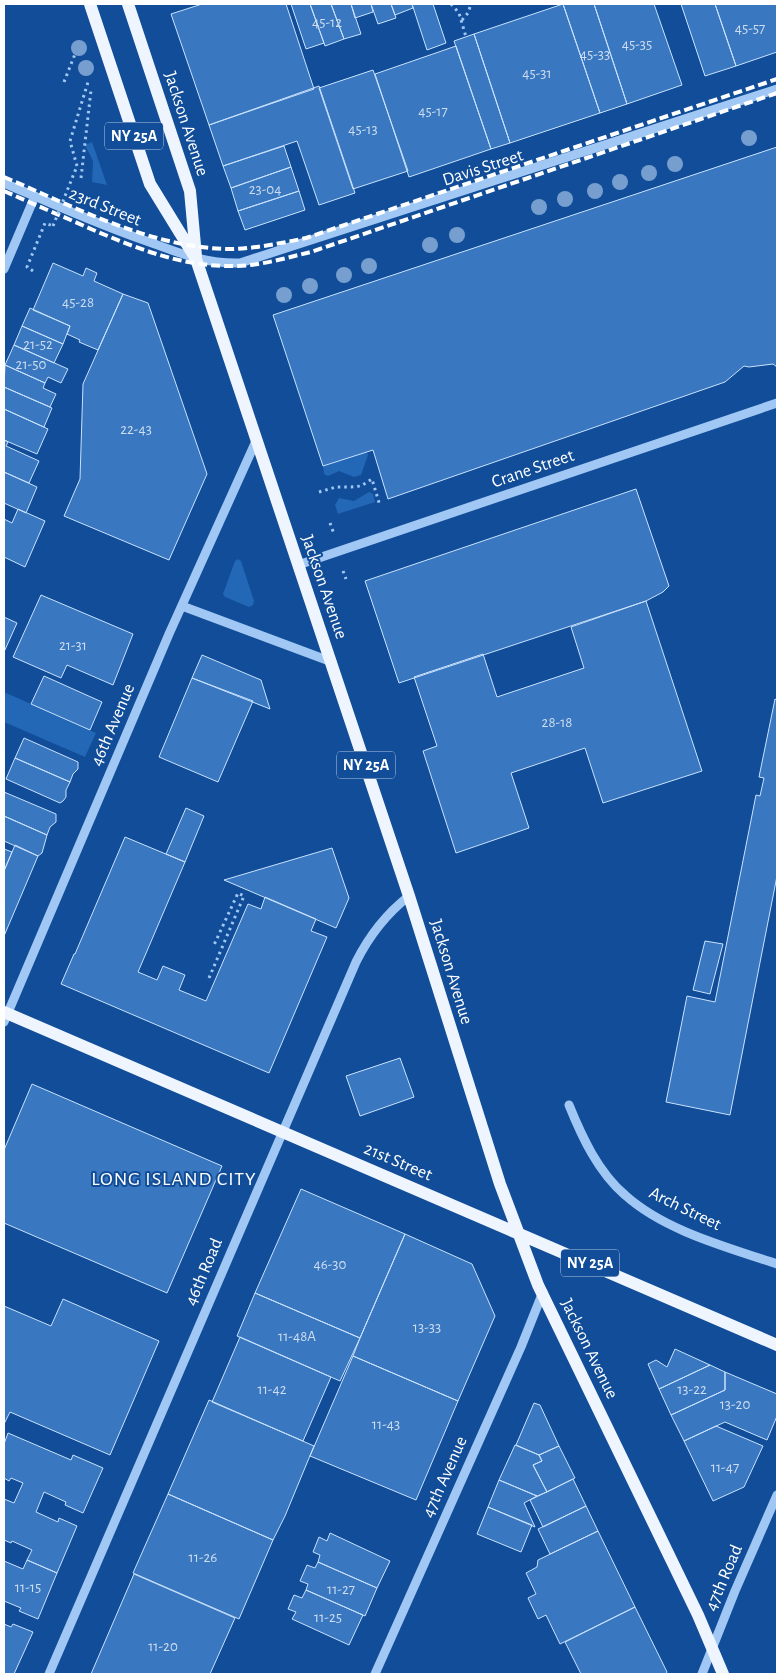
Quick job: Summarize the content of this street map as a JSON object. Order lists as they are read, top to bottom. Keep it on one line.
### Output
{"streets":{"main road":["Jackson Avenue","NY 25A","21st Street"],"street":["Davis Street","23rd Street","Crane Street","46th Avenue","Arch Street","46th Road","47th Avenue","47th Road"]},"crossings":[["Jackson Avenue","Davis Street"],["Jackson Avenue","23rd Street"],["Jackson Avenue","Crane Street"],["Jackson Avenue","46th Avenue"],["Jackson Avenue","21st Street"],["Jackson Avenue","46th Road"],["Jackson Avenue","47th Avenue"],["Jackson Avenue","47th Road"],["Davis Street","23rd Street"],["46th Avenue","21st Street"],["21st Street","46th Road"]],"districts":["LONG ISLAND CITY"],"house_numbers":["45-12","45-57","45-35","45-33","45-31","45-17","45-13","23-04","45-28","21-52","21-50","22-43","21-31","28-18","46-30","13-33","11-48A","11-42","13-22","13-20","11-43","11-47","11-26","11-15","11-27","11-25","11-20"]}
